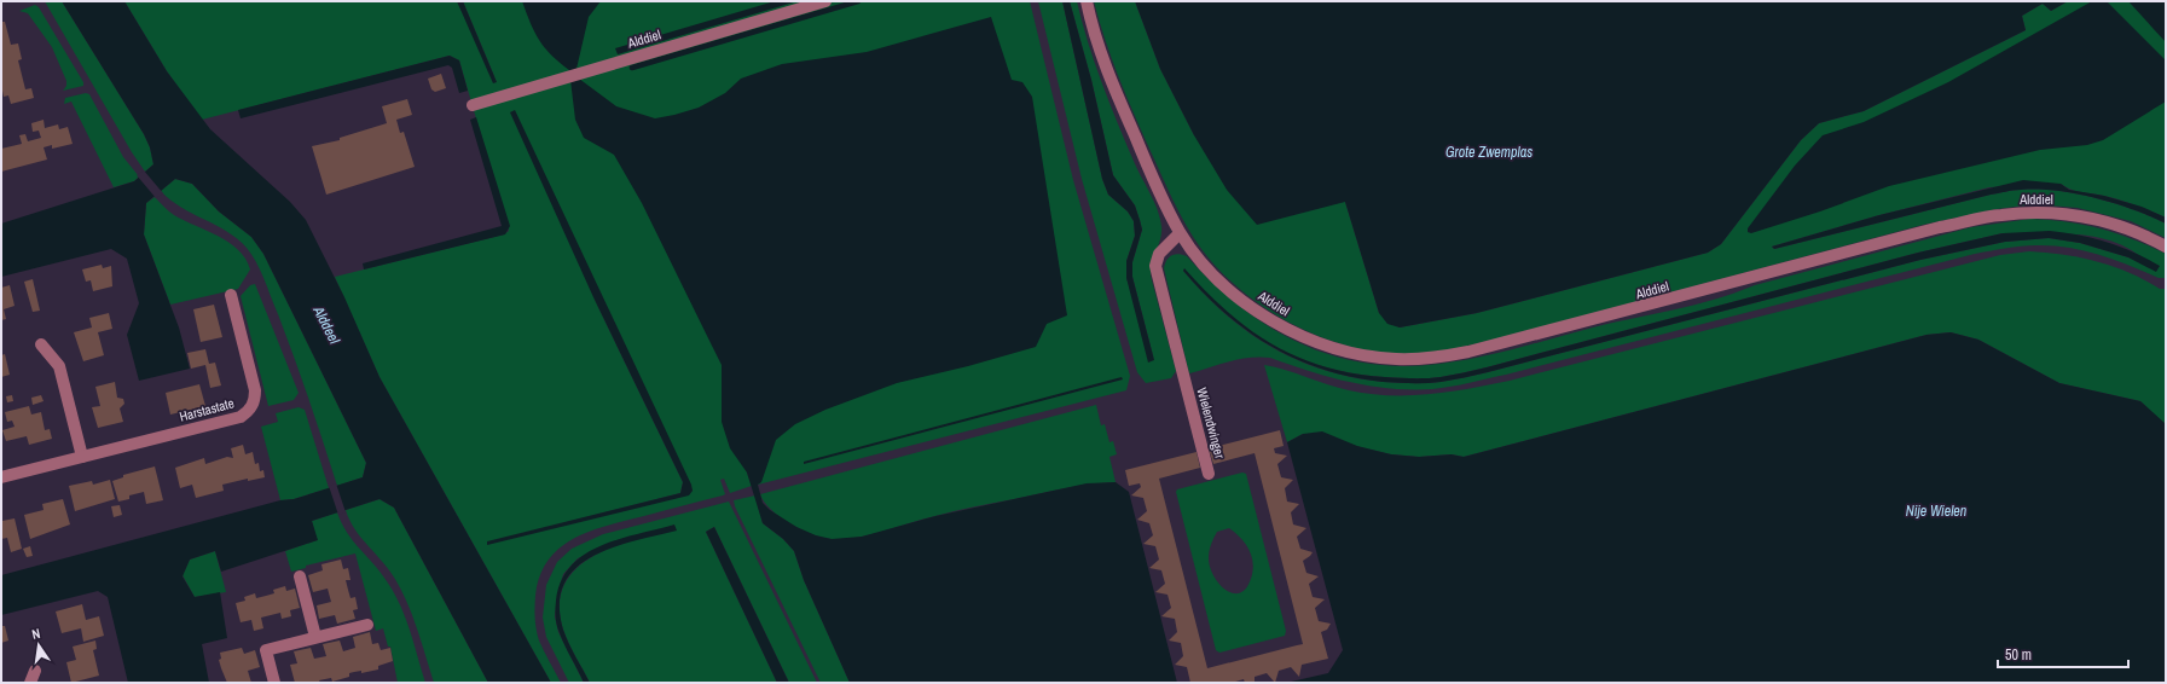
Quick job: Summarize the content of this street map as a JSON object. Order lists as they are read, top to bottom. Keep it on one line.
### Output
{"streets":{"street":["Alddiel","Harstastate","Wielendwinger"]},"crossings":[["Alddiel","Wielendwinger"]],"water":["Grote Zwemplas","Alddeel","Nije Wielen"],"scale_bar":"50 m","north":"top"}
